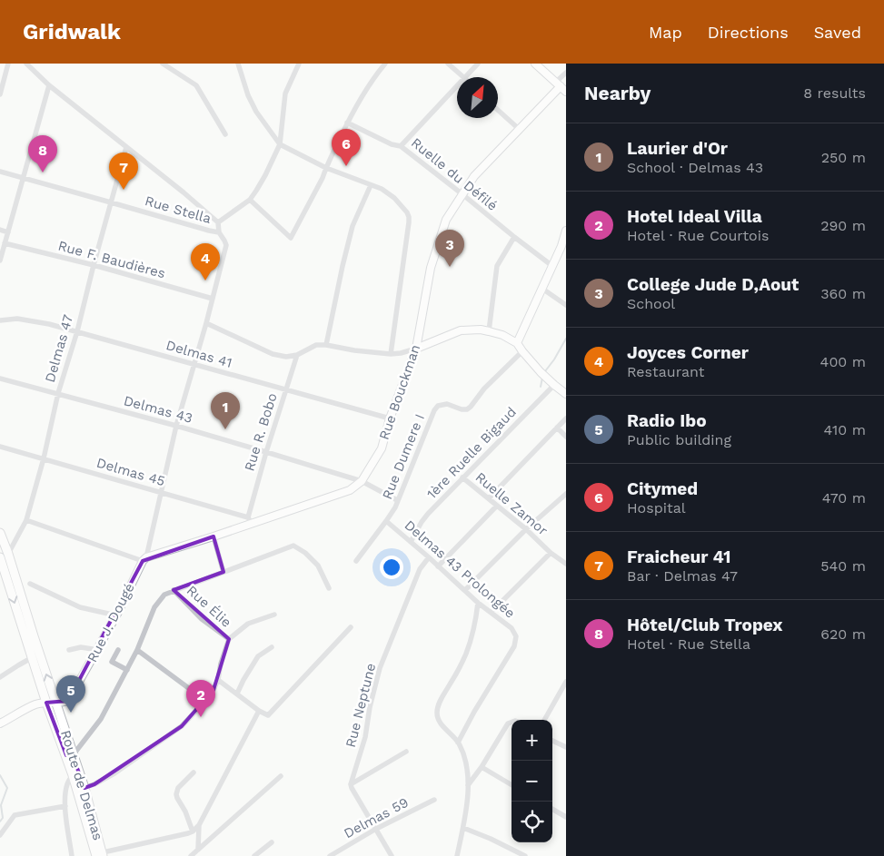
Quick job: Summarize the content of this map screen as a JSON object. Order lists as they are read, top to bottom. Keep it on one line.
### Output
{"streets":{"main road":["Route de Delmas"],"street":["Ruelle du Défilé","Rue Stella","Rue F. Baudières","Delmas 47","Delmas 41","Rue Bouckman","Delmas 43","Rue R. Bobo","1ère Ruelle Bigaud","Rue Dumere I","Delmas 45","Ruelle Zamor","Delmas 43 Prolongée","Rue Élie","Rue J. Dougé","Rue Neptune","Delmas 59"]},"crossings":[["Ruelle du Défilé","Rue Bouckman"],["Rue Stella","Delmas 47"],["Rue F. Baudières","Delmas 47"],["Delmas 47","Delmas 41"],["Delmas 47","Delmas 43"],["Delmas 47","Delmas 45"],["Delmas 47","Route de Delmas"],["Delmas 41","Rue Bouckman"],["Delmas 41","Rue R. Bobo"],["Rue Bouckman","Delmas 43"],["Rue Bouckman","Rue R. Bobo"],["Rue Bouckman","Delmas 45"],["Rue Bouckman","Rue J. Dougé"],["Delmas 43","Rue R. Bobo"],["Delmas 43","Rue Dumere I"],["Rue R. Bobo","Delmas 45"],["1ère Ruelle Bigaud","Ruelle Zamor"],["1ère Ruelle Bigaud","Delmas 43 Prolongée"],["Rue Dumere I","Delmas 43 Prolongée"],["Delmas 43 Prolongée","Rue Neptune"],["Rue J. Dougé","Route de Delmas"]],"north":"top right","page":{"header":"Gridwalk","nav":["Map","Directions","Saved"],"heading":["Nearby","8 results"],"list":[{"mark":"1","name":"Laurier d'Or","note":"School · Delmas 43","value":"250 m"},{"mark":"2","name":"Hotel Ideal Villa","note":"Hotel · Rue Courtois","value":"290 m"},{"mark":"3","name":"College Jude D,Aout","note":"School","value":"360 m"},{"mark":"4","name":"Joyces Corner","note":"Restaurant","value":"400 m"},{"mark":"5","name":"Radio Ibo","note":"Public building","value":"410 m"},{"mark":"6","name":"Citymed","note":"Hospital","value":"470 m"},{"mark":"7","name":"Fraicheur 41","note":"Bar · Delmas 47","value":"540 m"},{"mark":"8","name":"Hôtel/Club Tropex","note":"Hotel · Rue Stella","value":"620 m"}],"pins":["6","8","7","3","4","1","5","2"],"map_buttons":["+","−"]}}
